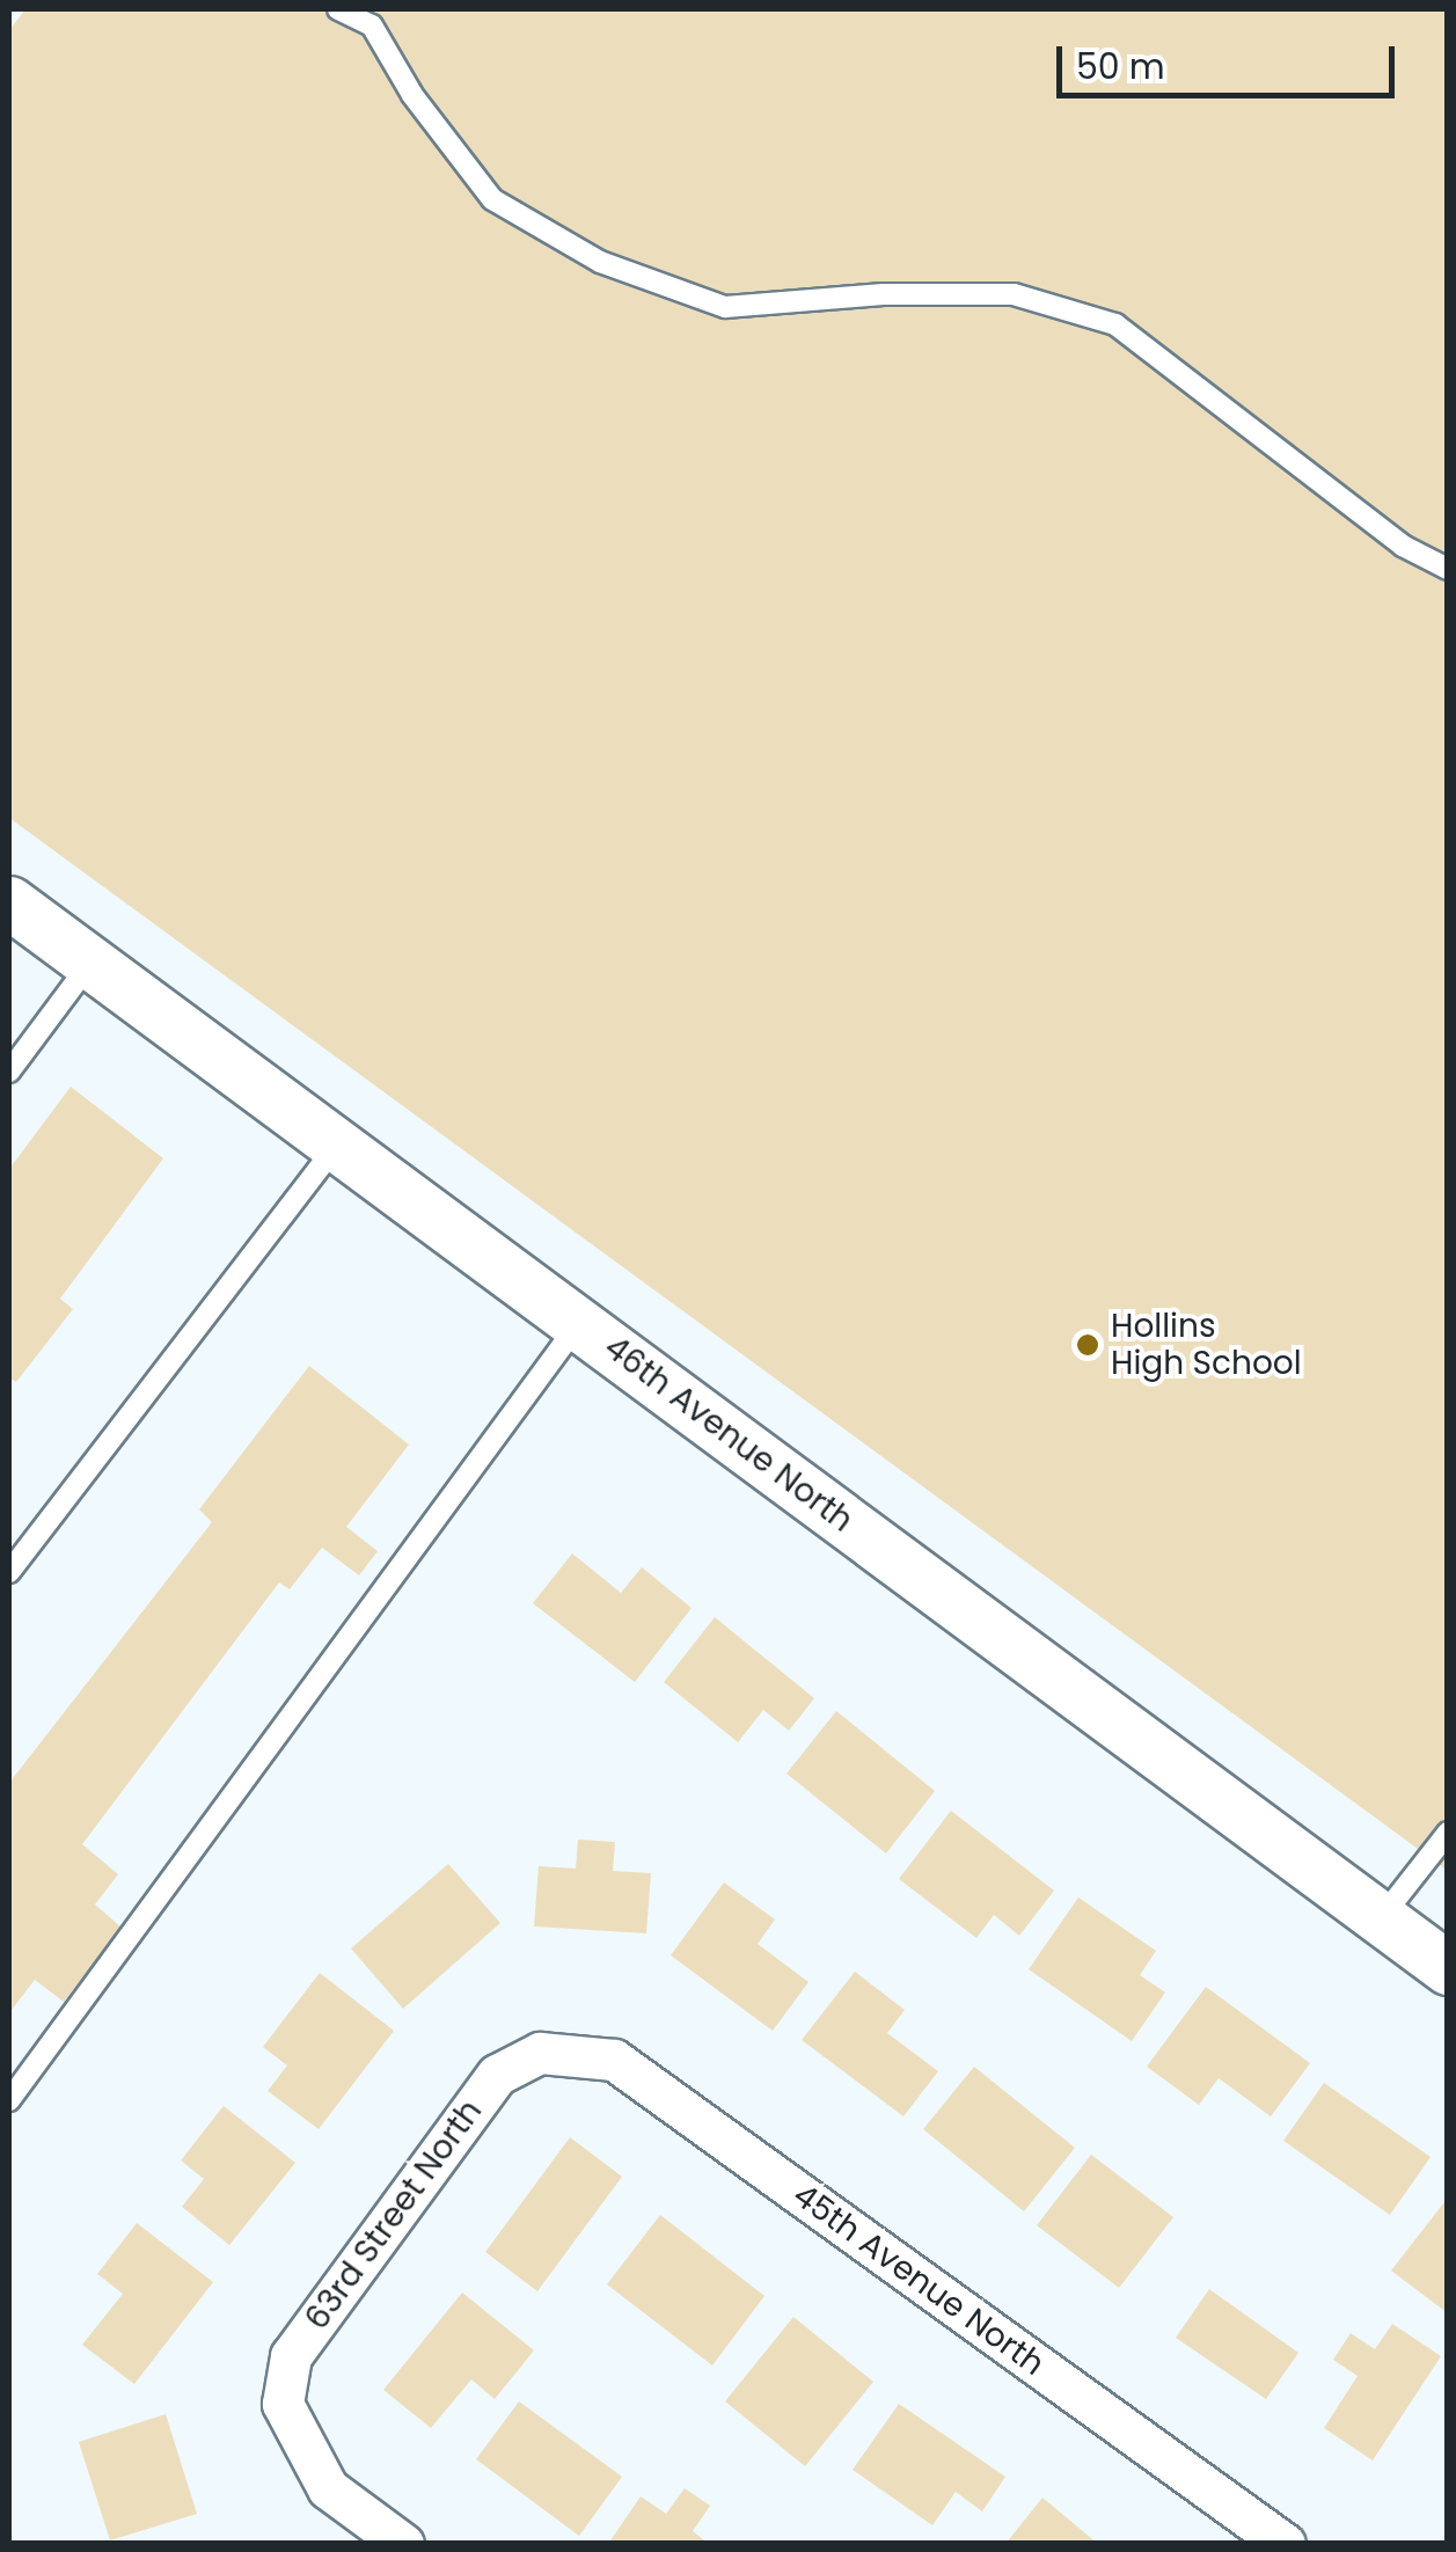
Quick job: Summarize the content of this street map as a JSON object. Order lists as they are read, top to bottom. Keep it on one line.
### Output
{"streets":{"street":["46th Avenue North","63rd Street North","45th Avenue North"]},"crossings":[["63rd Street North","45th Avenue North"]],"places":["Hollins High School"],"scale_bar":"50 m"}
